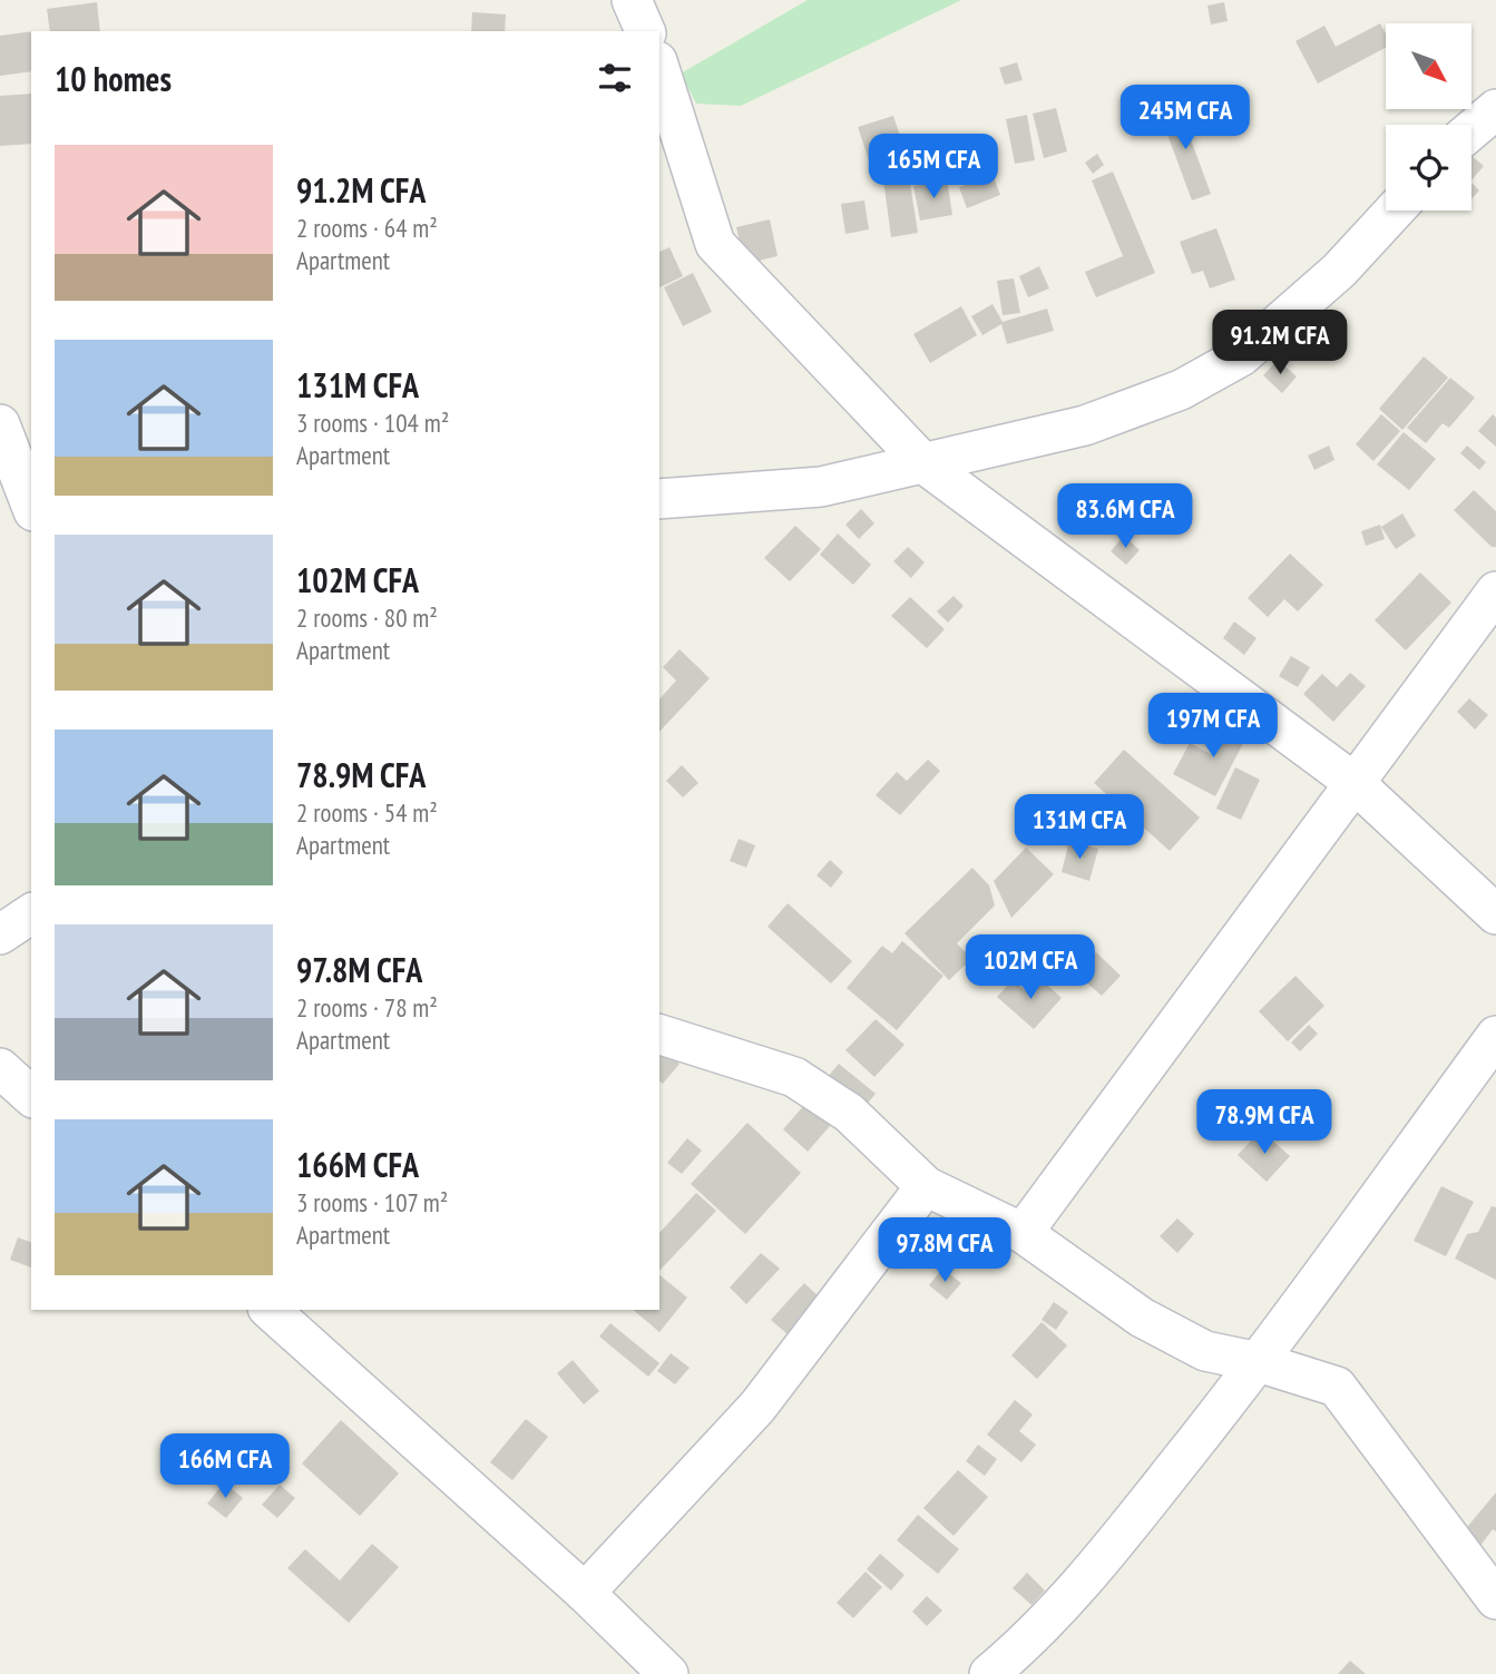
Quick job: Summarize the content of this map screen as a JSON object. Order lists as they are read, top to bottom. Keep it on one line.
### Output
{"north":"bottom right","page":{"heading":"10 homes","price":["245M CFA","165M CFA","91.2M CFA","83.6M CFA","197M CFA","131M CFA","102M CFA","78.9M CFA","97.8M CFA","166M CFA"],"list":[{"name":"91.2M CFA","note":"2 rooms · 64 m² · Apartment"},{"name":"131M CFA","note":"3 rooms · 104 m² · Apartment"},{"name":"102M CFA","note":"2 rooms · 80 m² · Apartment"},{"name":"78.9M CFA","note":"2 rooms · 54 m² · Apartment"},{"name":"97.8M CFA","note":"2 rooms · 78 m² · Apartment"},{"name":"166M CFA","note":"3 rooms · 107 m² · Apartment"}]}}
